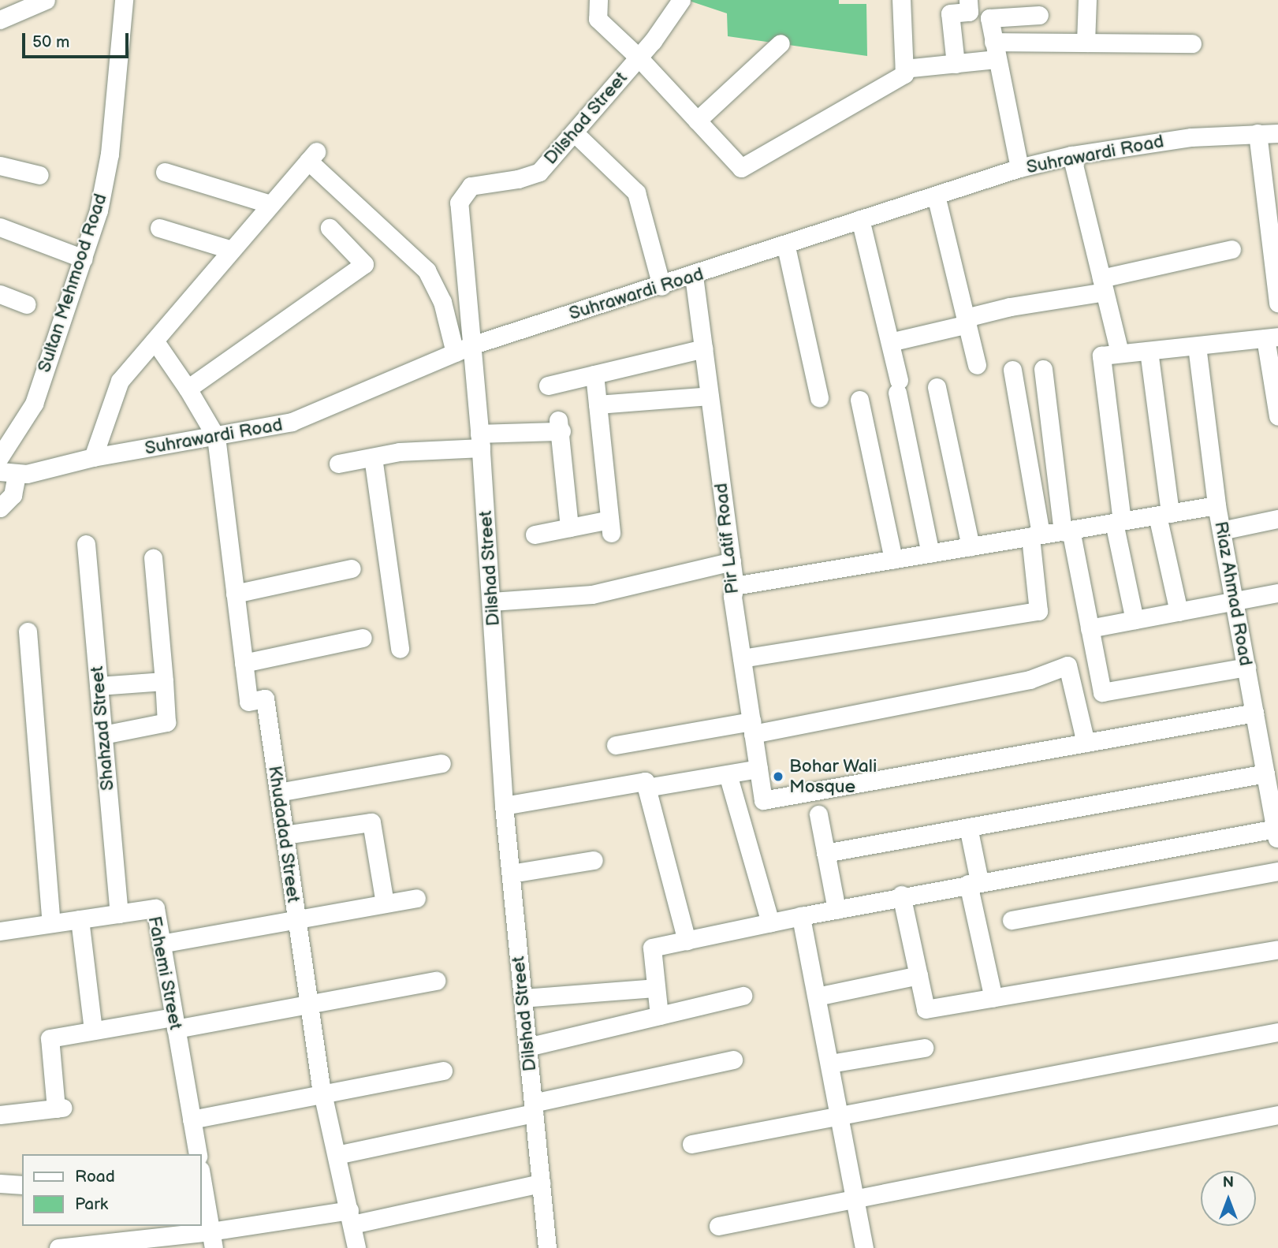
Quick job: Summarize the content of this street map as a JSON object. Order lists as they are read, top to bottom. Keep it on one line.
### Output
{"streets":{"street":["Dilshad Street","Suhrawardi Road","Sultan Mehmood Road","Pir Latif Road","Riaz Ahmad Road","Shahzad Street","Khudadad Street","Fahemi Street"]},"crossings":[["Dilshad Street","Suhrawardi Road"],["Suhrawardi Road","Pir Latif Road"],["Suhrawardi Road","Khudadad Street"],["Shahzad Street","Fahemi Street"]],"places":["Bohar Wali Mosque"],"legend":["Road","Park"],"scale_bar":"50 m","north":"top"}
